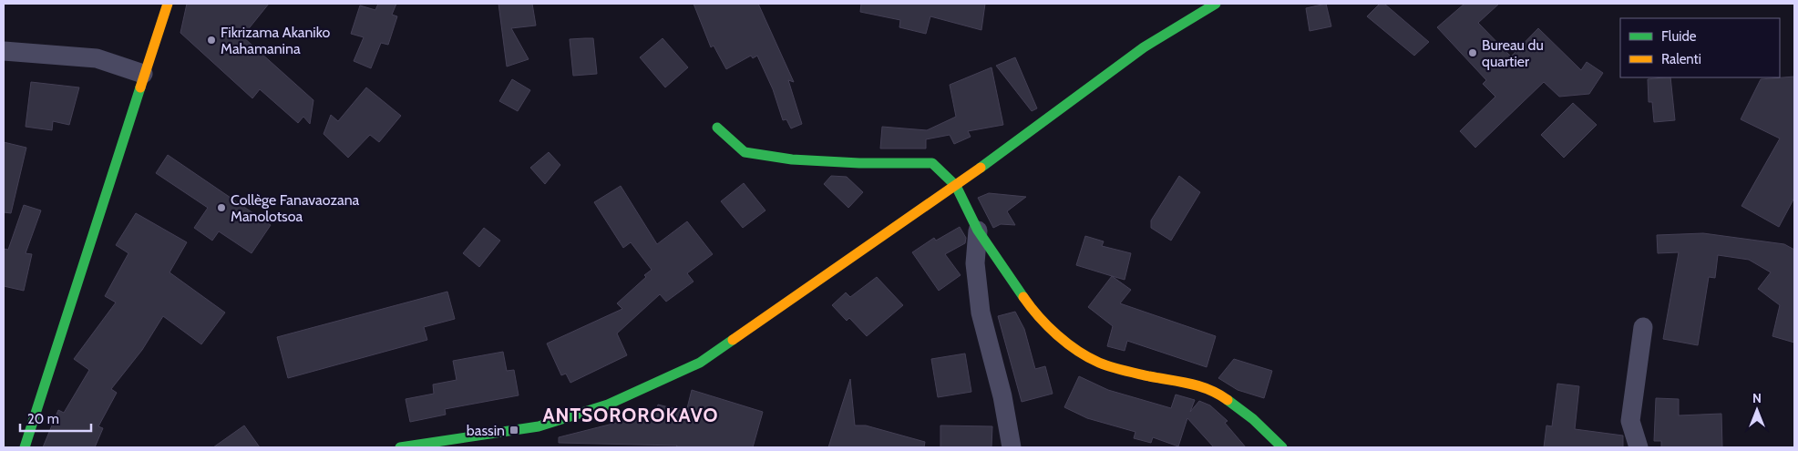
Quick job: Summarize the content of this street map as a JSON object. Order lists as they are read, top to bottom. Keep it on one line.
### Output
{"districts":["ANTSOROROKAVO"],"places":{"other":["Fikrizama Akaniko Mahamanina","Bureau du quartier","Collège Fanavaozana Manolotsoa"],"transit":["bassin"]},"legend":["Fluide","Ralenti"],"scale_bar":"20 m","north":"top"}
